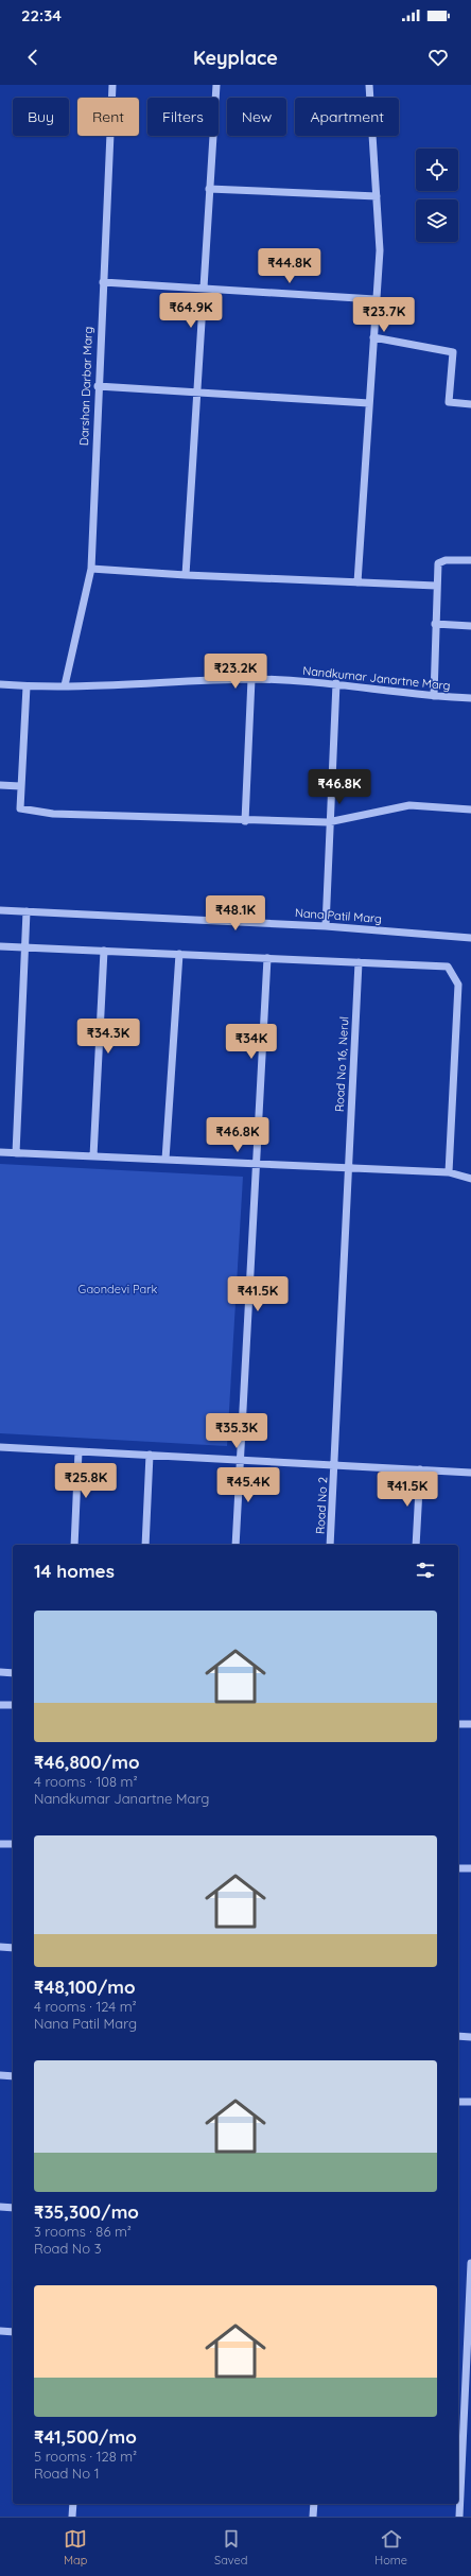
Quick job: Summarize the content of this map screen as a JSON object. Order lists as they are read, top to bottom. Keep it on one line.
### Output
{"streets":{"street":["Darshan Darbar Marg","Nandkumar Janartne Marg","Nana Patil Marg","Road No 16, Nerul","Road No 2"]},"crossings":[["Darshan Darbar Marg","Nandkumar Janartne Marg"],["Road No 16, Nerul","Road No 2"]],"parks":["Gaondevi Park"],"page":{"status":"22:34","header":"Keyplace","chip":["Buy","Rent","Filters","New","Apartment"],"price":["₹44.8K","₹64.9K","₹23.7K","₹23.2K","₹46.8K","₹48.1K","₹34.3K","₹34K","₹46.8K","₹41.5K","₹35.3K","₹25.8K","₹45.4K","₹41.5K"],"heading":"14 homes","list":[{"name":"₹46,800/mo","note":"4 rooms · 108 m² · Nandkumar Janartne Marg"},{"name":"₹48,100/mo","note":"4 rooms · 124 m² · Nana Patil Marg"},{"name":"₹35,300/mo","note":"3 rooms · 86 m² · Road No 3"},{"name":"₹41,500/mo","note":"5 rooms · 128 m² · Road No 1"}],"tabs":["Map","Saved","Home"]}}
